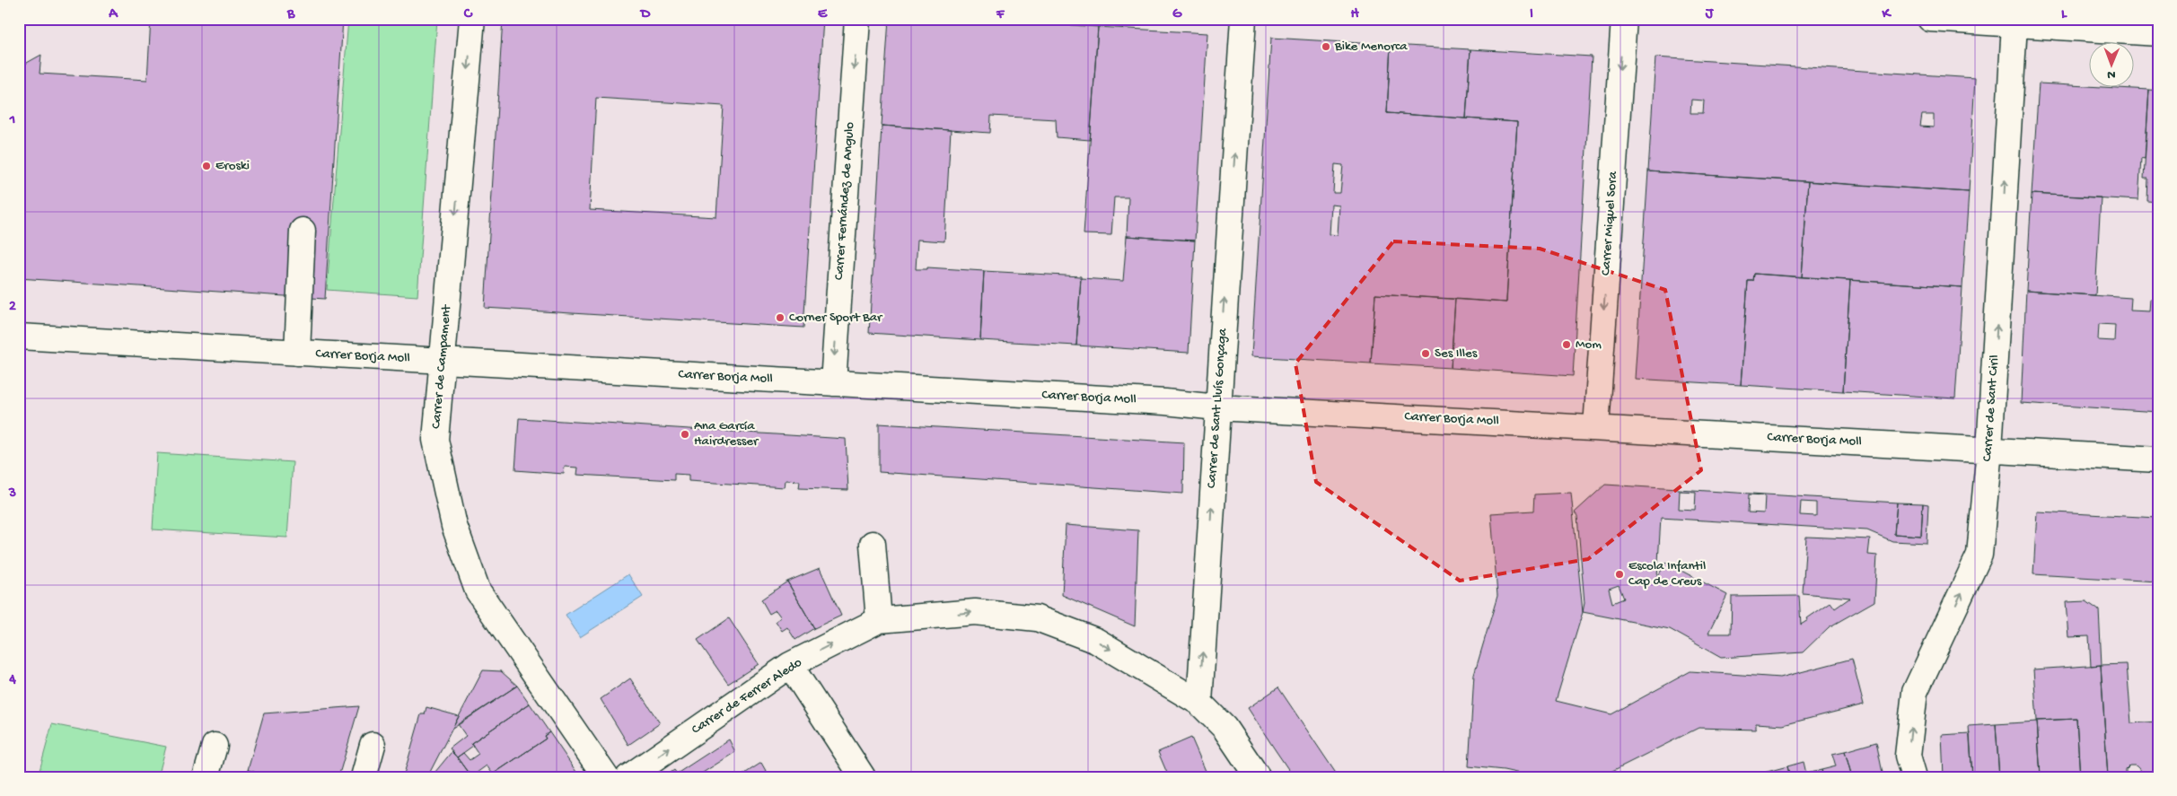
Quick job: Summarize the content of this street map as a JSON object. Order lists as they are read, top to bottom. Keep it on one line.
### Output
{"streets":{"street":["Carrer Fernández de Angulo","Carrer Miquel Sora","Carrer Borja Moll","Carrer de Campament","Carrer de Sant Lluís Gonçaga","Carrer de Sant Ciril","Carrer de Ferrer Aledo"]},"crossings":[["Carrer Fernández de Angulo","Carrer Borja Moll"],["Carrer Miquel Sora","Carrer Borja Moll"],["Carrer Borja Moll","Carrer de Campament"],["Carrer Borja Moll","Carrer de Sant Lluís Gonçaga"],["Carrer Borja Moll","Carrer de Sant Ciril"],["Carrer de Sant Lluís Gonçaga","Carrer de Ferrer Aledo"]],"one_way":["Carrer Fernández de Angulo","Carrer Miquel Sora","Carrer de Sant Lluís Gonçaga","Carrer de Sant Ciril","Carrer de Ferrer Aledo"],"places":["Bike Menorca","Eroski","Corner Sport Bar","Mom","Ses Illes","Ana García Hairdresser","Escola Infantil Cap de Creus"],"north":"bottom","grid":{"columns":["A","B","C","D","E","F","G","H","I","J","K","L"],"rows":["1","2","3","4"]}}
